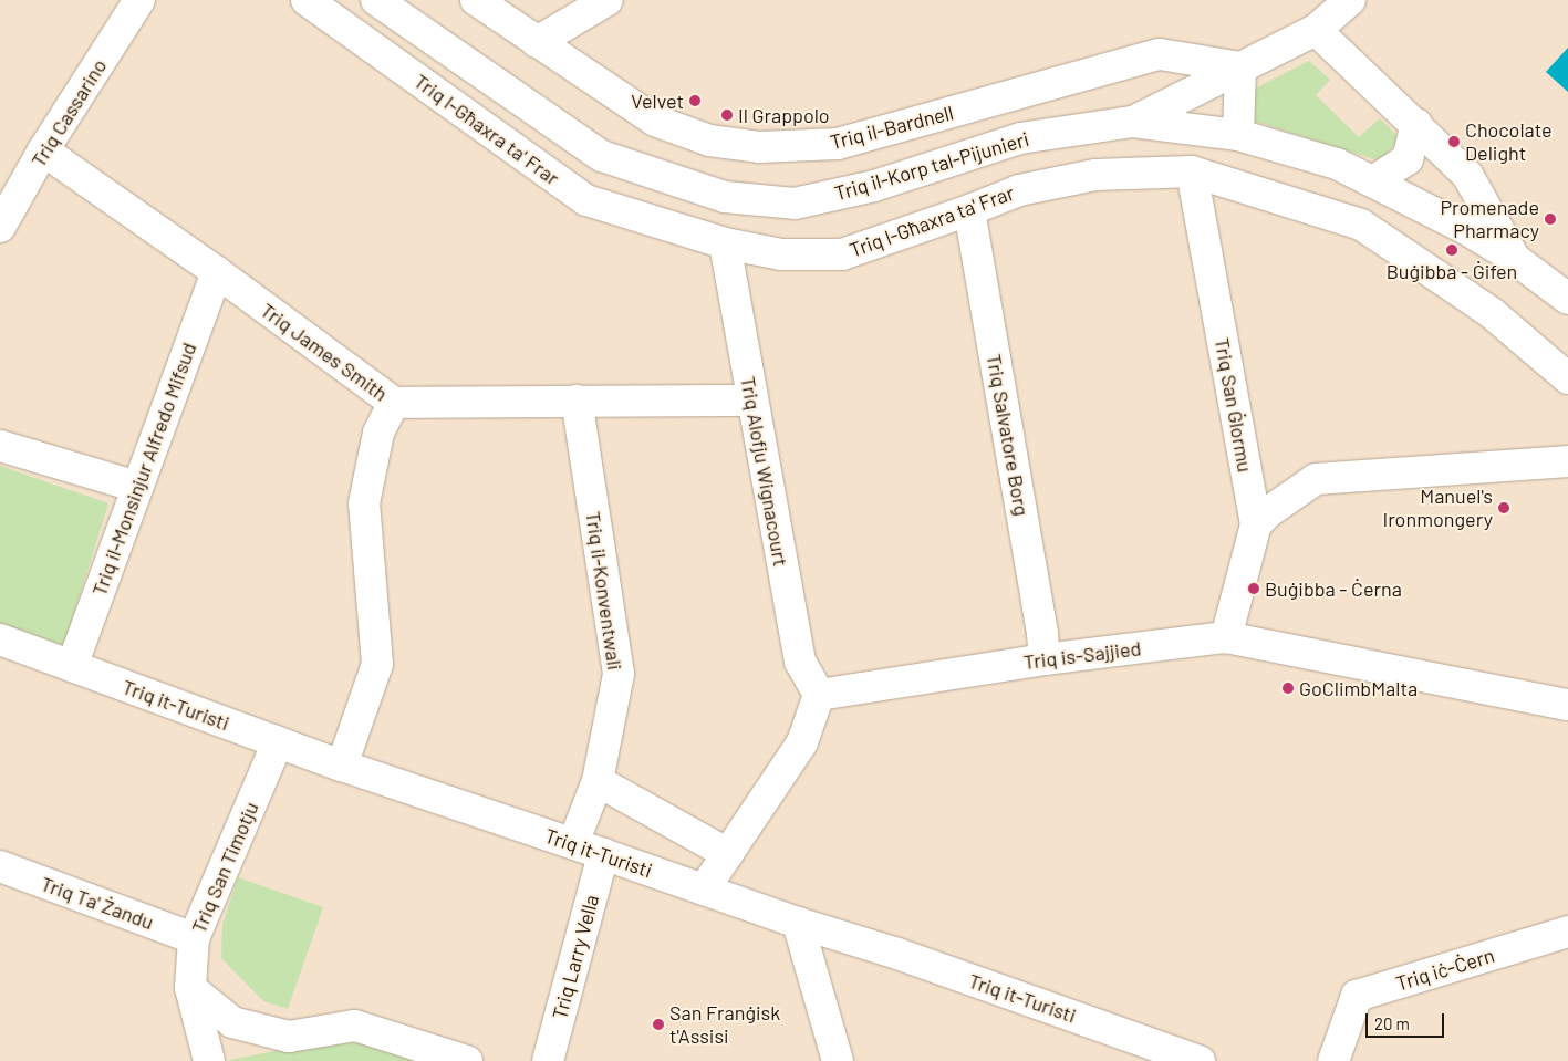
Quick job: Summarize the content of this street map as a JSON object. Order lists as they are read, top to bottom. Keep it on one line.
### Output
{"streets":{"street":["Triq Cassarino","Triq il-Bardnell","Triq l-Għaxra ta' Frar","Triq il-Korp tal-Pijunieri","Triq James Smith","Triq San Ġlormu","Triq Salvatore Borg","Triq il-Monsinjur Alfredo Mifsud","Triq Alofju Wignacourt","Triq il-Konventwali","Triq is-Sajjied","Triq it-Turisti","Triq San Timotju","Triq Ta' Żandu","Triq Larry Vella","Triq iċ-Ċern"]},"crossings":[["Triq Cassarino","Triq James Smith"],["Triq l-Għaxra ta' Frar","Triq San Ġlormu"],["Triq l-Għaxra ta' Frar","Triq Salvatore Borg"],["Triq l-Għaxra ta' Frar","Triq Alofju Wignacourt"],["Triq James Smith","Triq il-Monsinjur Alfredo Mifsud"],["Triq James Smith","Triq Alofju Wignacourt"],["Triq James Smith","Triq il-Konventwali"],["Triq San Ġlormu","Triq is-Sajjied"],["Triq Salvatore Borg","Triq is-Sajjied"],["Triq il-Monsinjur Alfredo Mifsud","Triq it-Turisti"],["Triq Alofju Wignacourt","Triq is-Sajjied"],["Triq il-Konventwali","Triq it-Turisti"],["Triq it-Turisti","Triq San Timotju"],["Triq it-Turisti","Triq Larry Vella"],["Triq San Timotju","Triq Ta' Żandu"]],"places":["Velvet","Il Grappolo","Chocolate Delight","Promenade Pharmacy","Buġibba - Ġifen","Manuel's Ironmongery","Buġibba - Ċerna","GoClimbMalta","San Franġisk t'Assisi"],"scale_bar":"20 m"}
